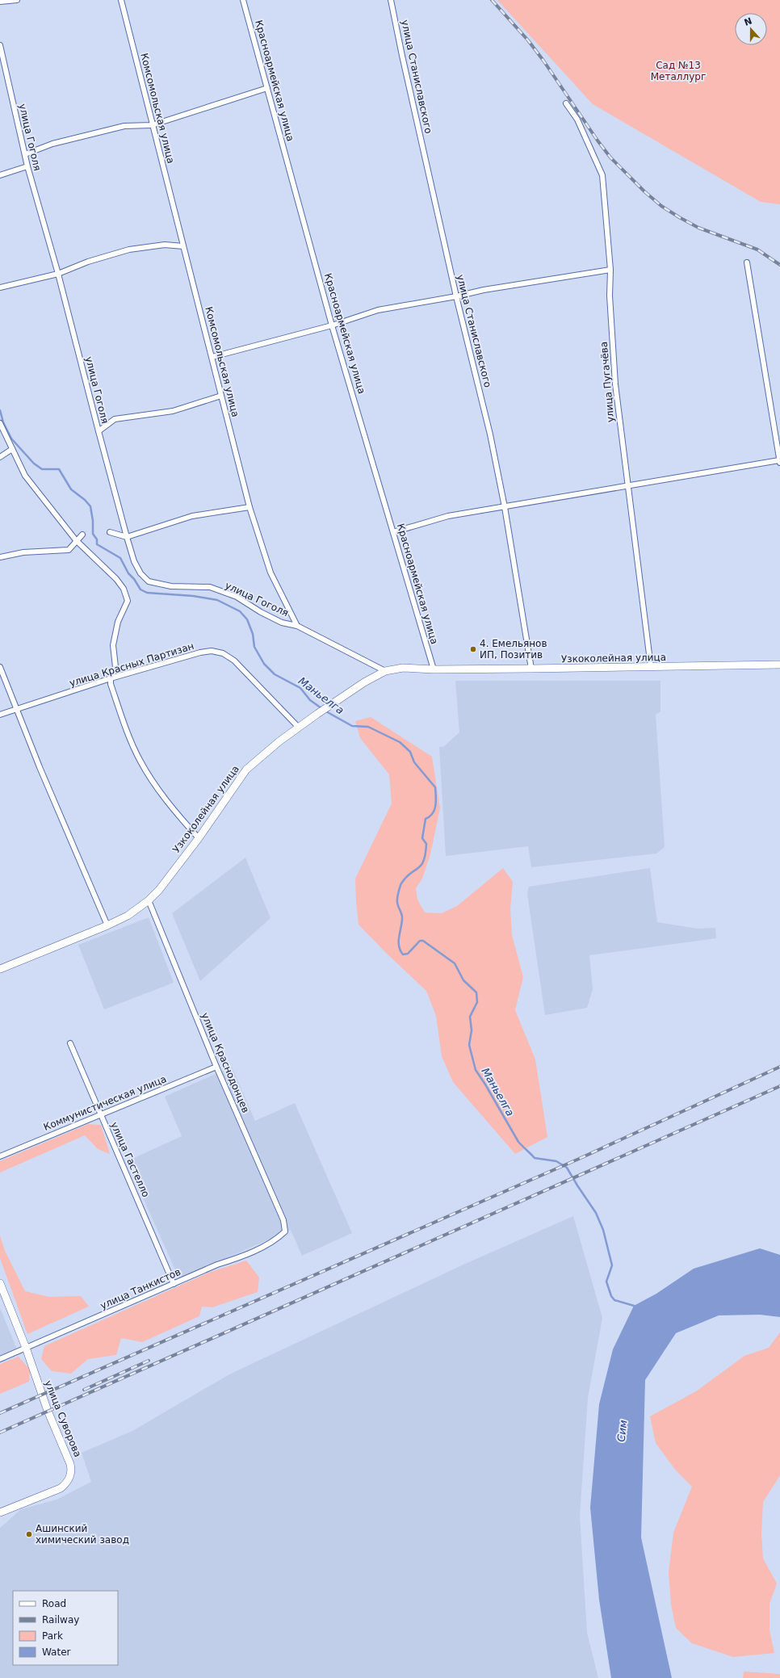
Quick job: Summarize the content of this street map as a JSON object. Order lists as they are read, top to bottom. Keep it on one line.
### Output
{"streets":{"street":["улица Станиславского","Красноармейская улица","Комсомольская улица","улица Гоголя","улица Пугачёва","Узкоколейная улица","улица Красных Партизан","улица Краснодонцев","Коммунистическая улица","улица Гастелло","улица Танкистов","улица Суворова"]},"crossings":[["улица Станиславского","Узкоколейная улица"],["Красноармейская улица","Узкоколейная улица"],["Комсомольская улица","улица Гоголя"],["улица Пугачёва","Узкоколейная улица"],["Узкоколейная улица","улица Красных Партизан"],["Узкоколейная улица","улица Краснодонцев"],["улица Краснодонцев","Коммунистическая улица"],["улица Краснодонцев","улица Танкистов"],["Коммунистическая улица","улица Гастелло"],["улица Гастелло","улица Танкистов"],["улица Танкистов","улица Суворова"]],"water":["Маньелга","Сим"],"parks":["Сад №13 Металлург"],"places":["4. Емельянов ИП, Позитив","Ашинский химический завод"],"legend":["Road","Railway","Park","Water"],"north":"top"}
